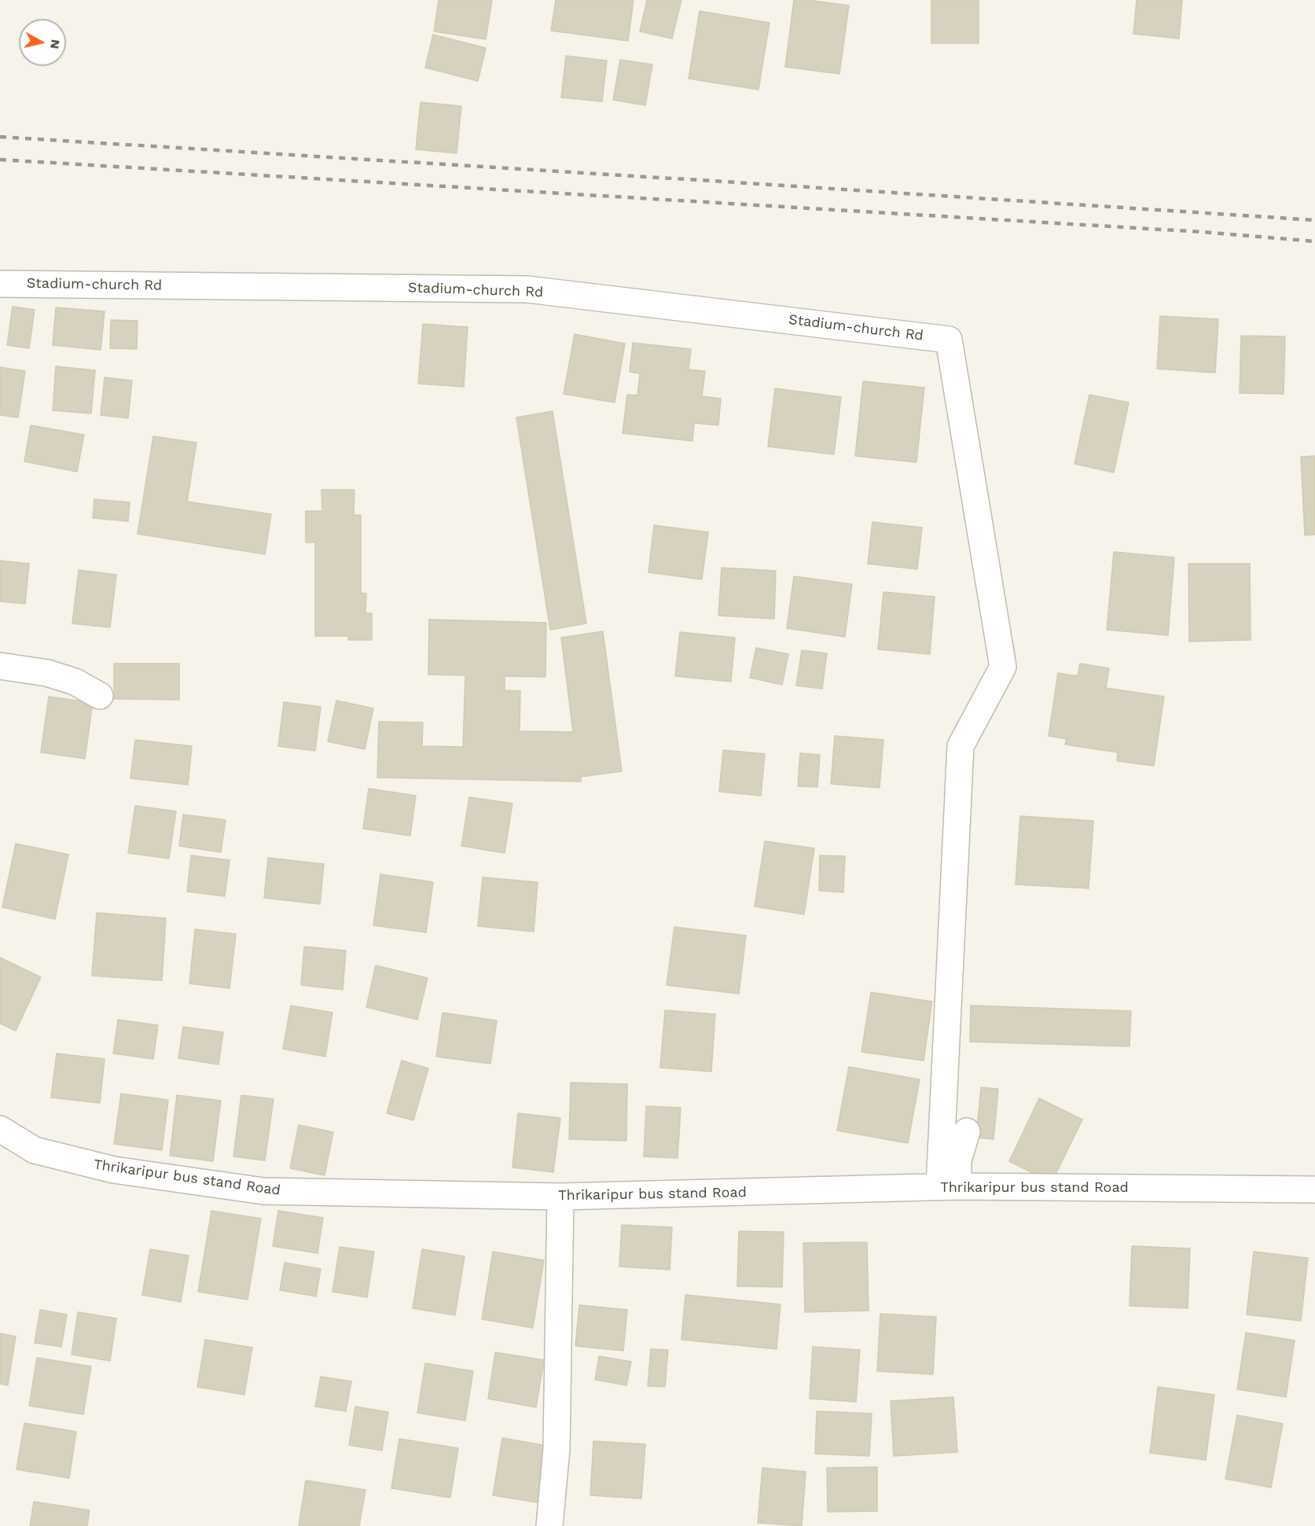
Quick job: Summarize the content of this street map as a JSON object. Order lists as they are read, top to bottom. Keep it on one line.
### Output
{"streets":{"street":["Stadium-church Rd","Thrikaripur bus stand Road"]},"crossings":[["Stadium-church Rd","Thrikaripur bus stand Road"]],"north":"right"}
